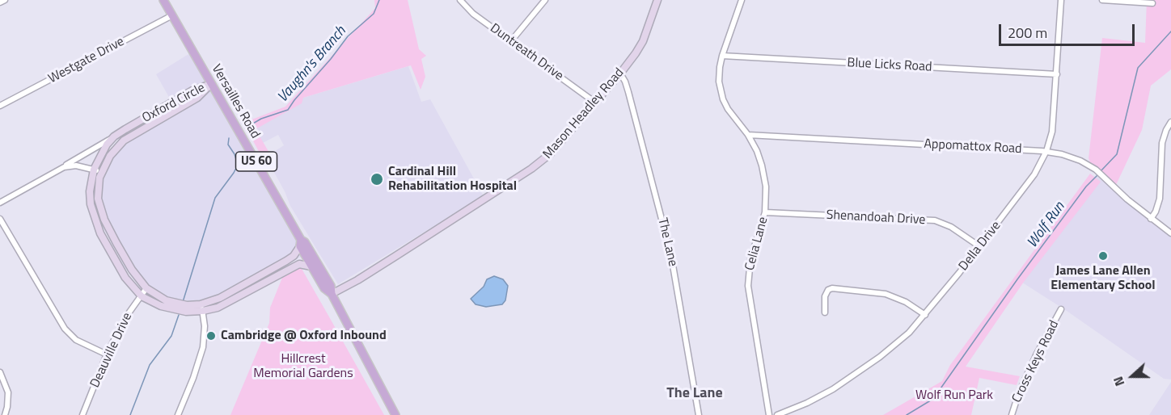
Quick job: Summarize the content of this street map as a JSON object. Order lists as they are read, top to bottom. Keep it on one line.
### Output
{"streets":{"main road":["Versailles Road","US 60"],"street":["Duntreath Drive","Westgate Drive","Blue Licks Road","Oxford Circle","Mason Headley Road","Appomattox Road","Shenandoah Drive","The Lane","Celia Lane","Della Drive","Deauville Drive","Cross Keys Road"]},"crossings":[["Duntreath Drive","Mason Headley Road"],["Westgate Drive","Versailles Road"],["Blue Licks Road","Celia Lane"],["Blue Licks Road","Della Drive"],["Versailles Road","Oxford Circle"],["Versailles Road","Mason Headley Road"],["Oxford Circle","Deauville Drive"],["Mason Headley Road","The Lane"],["Appomattox Road","Celia Lane"],["Appomattox Road","Della Drive"],["Shenandoah Drive","Celia Lane"],["Shenandoah Drive","Della Drive"]],"districts":["The Lane"],"water":["Vaughn's Branch","Wolf Run"],"parks":["Hillcrest Memorial Gardens","Wolf Run Park"],"places":["Cardinal Hill Rehabilitation Hospital","James Lane Allen Elementary School","Cambridge @ Oxford Inbound"],"scale_bar":"200 m","north":"left"}
